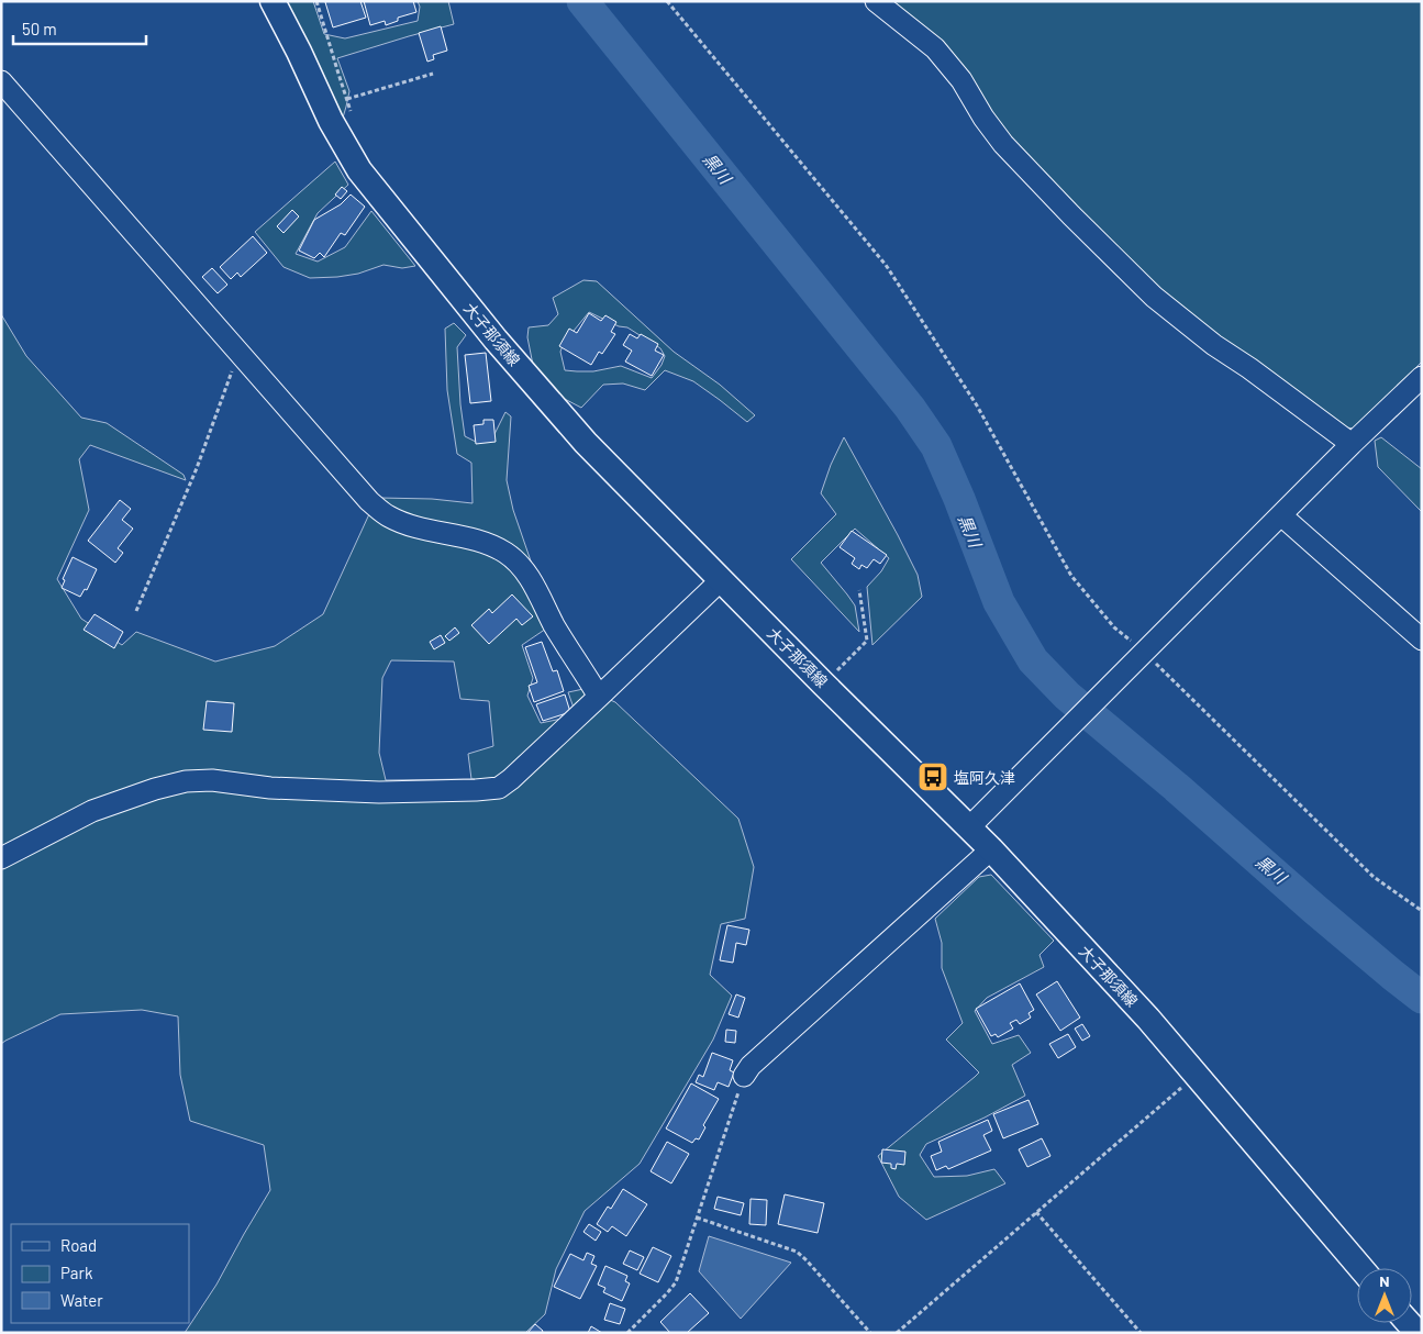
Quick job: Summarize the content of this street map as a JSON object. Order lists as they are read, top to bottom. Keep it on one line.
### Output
{"streets":{"main road":["大子那須線"]},"water":["黒川"],"places":{"bus stop":["塩阿久津"]},"legend":["Road","Park","Water"],"scale_bar":"50 m","north":"top"}
